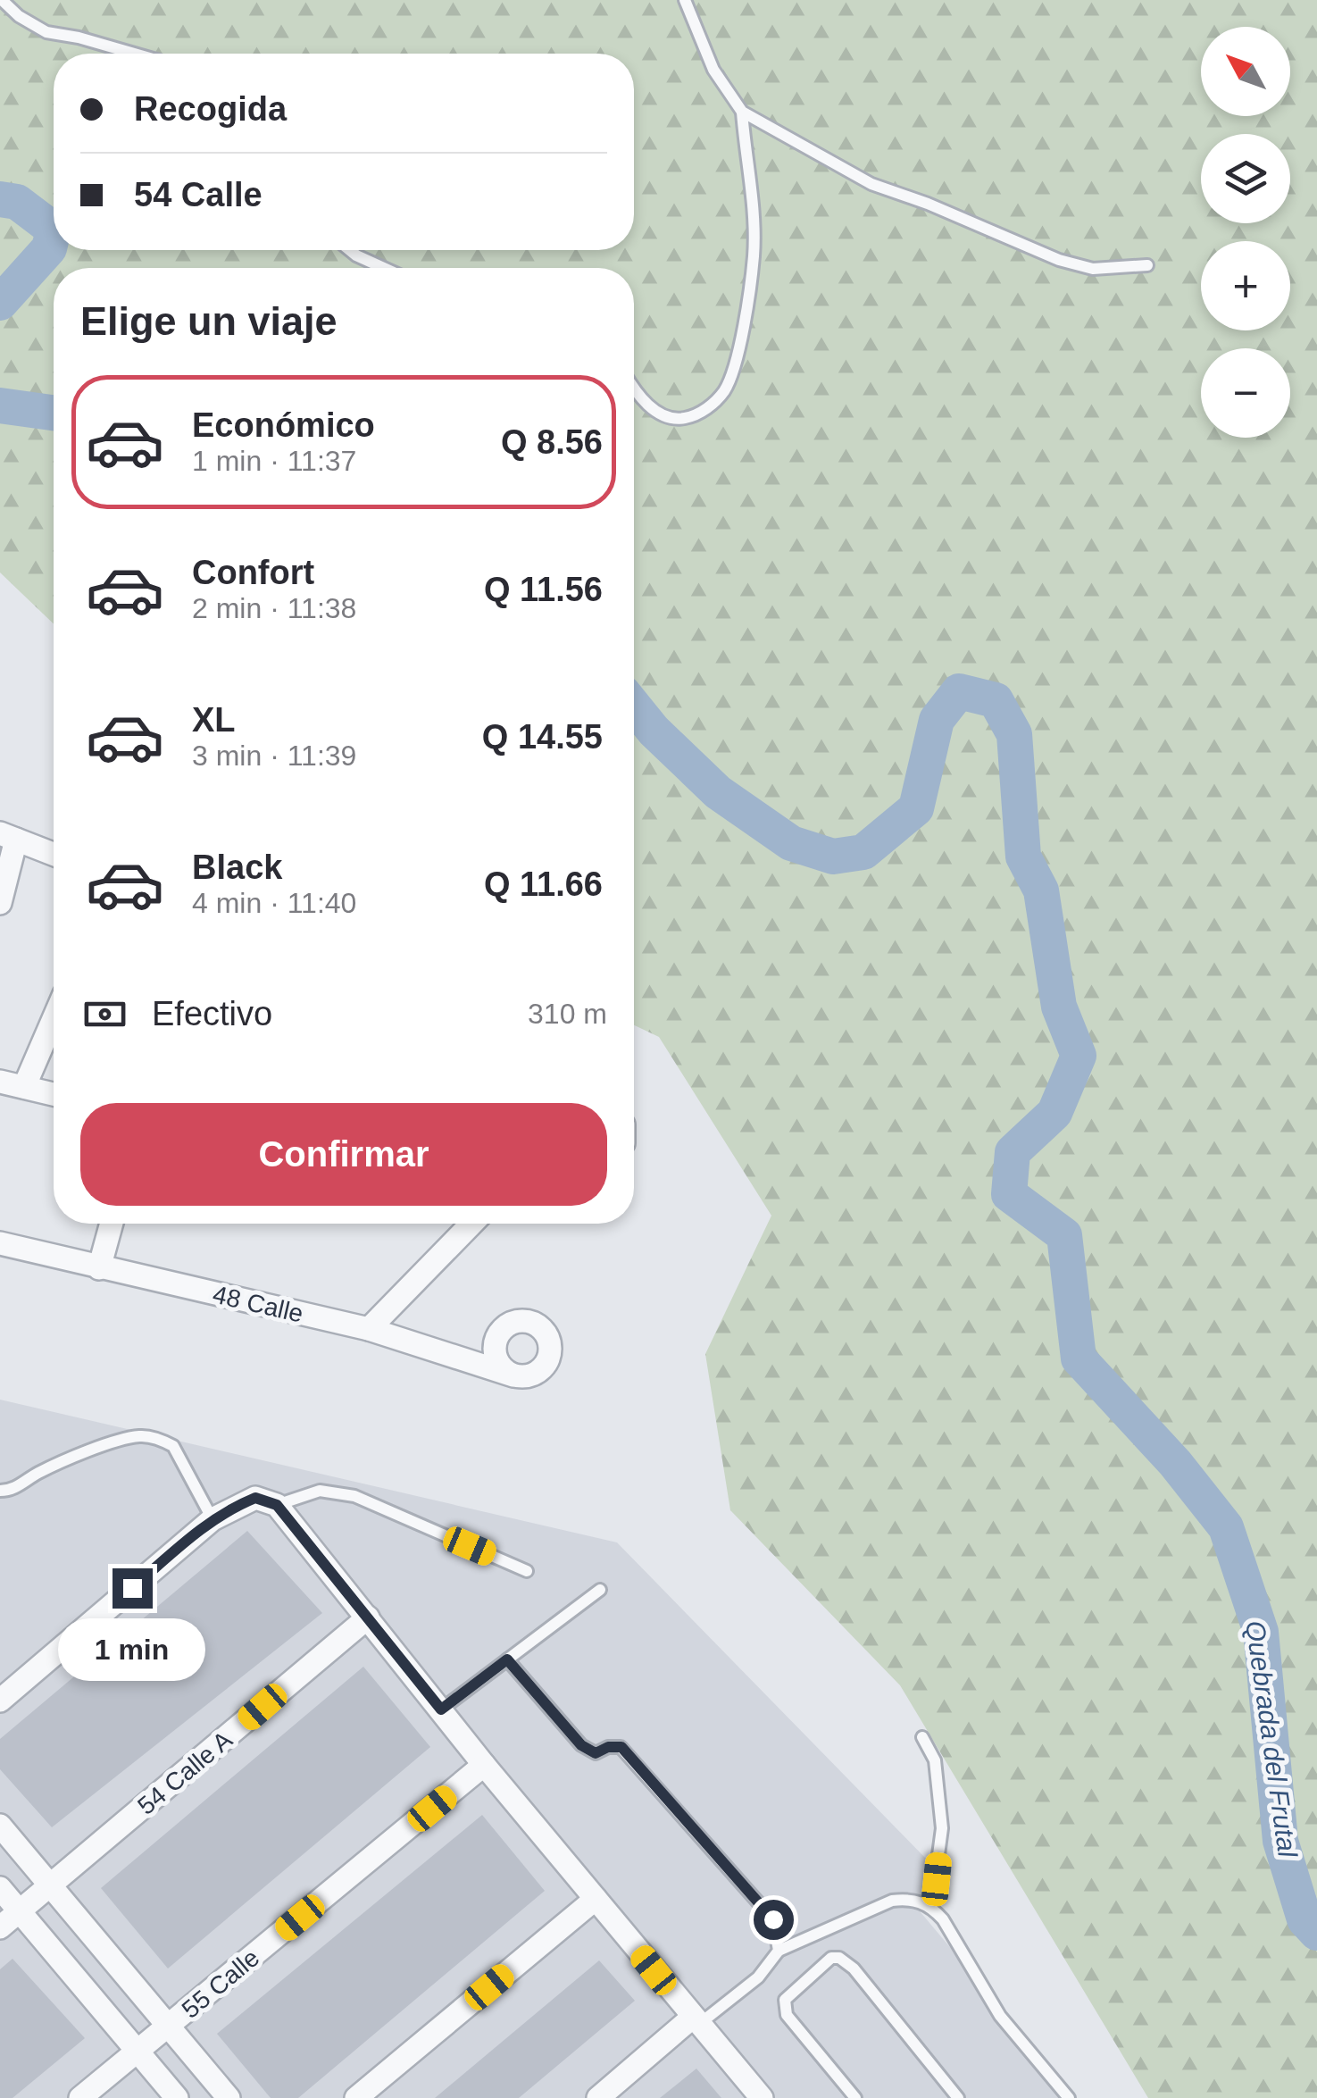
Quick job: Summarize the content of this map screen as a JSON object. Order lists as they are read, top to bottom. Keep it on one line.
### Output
{"streets":{"street":["48 Calle","54 Calle A","55 Calle"]},"water":["Quebrada del Frutal"],"north":"top left","page":{"map_buttons":["+","−"],"banner":["Recogida","54 Calle"],"heading":"Elige un viaje","list":[{"name":"Económico","note":"1 min · 11:37","value":"Q 8.56"},{"name":"Confort","note":"2 min · 11:38","value":"Q 11.56"},{"name":"XL","note":"3 min · 11:39","value":"Q 14.55"},{"name":"Black","note":"4 min · 11:40","value":"Q 11.66"}],"pay":["Efectivo","310 m"],"buttons":"Confirmar","bubble":"1 min"}}
